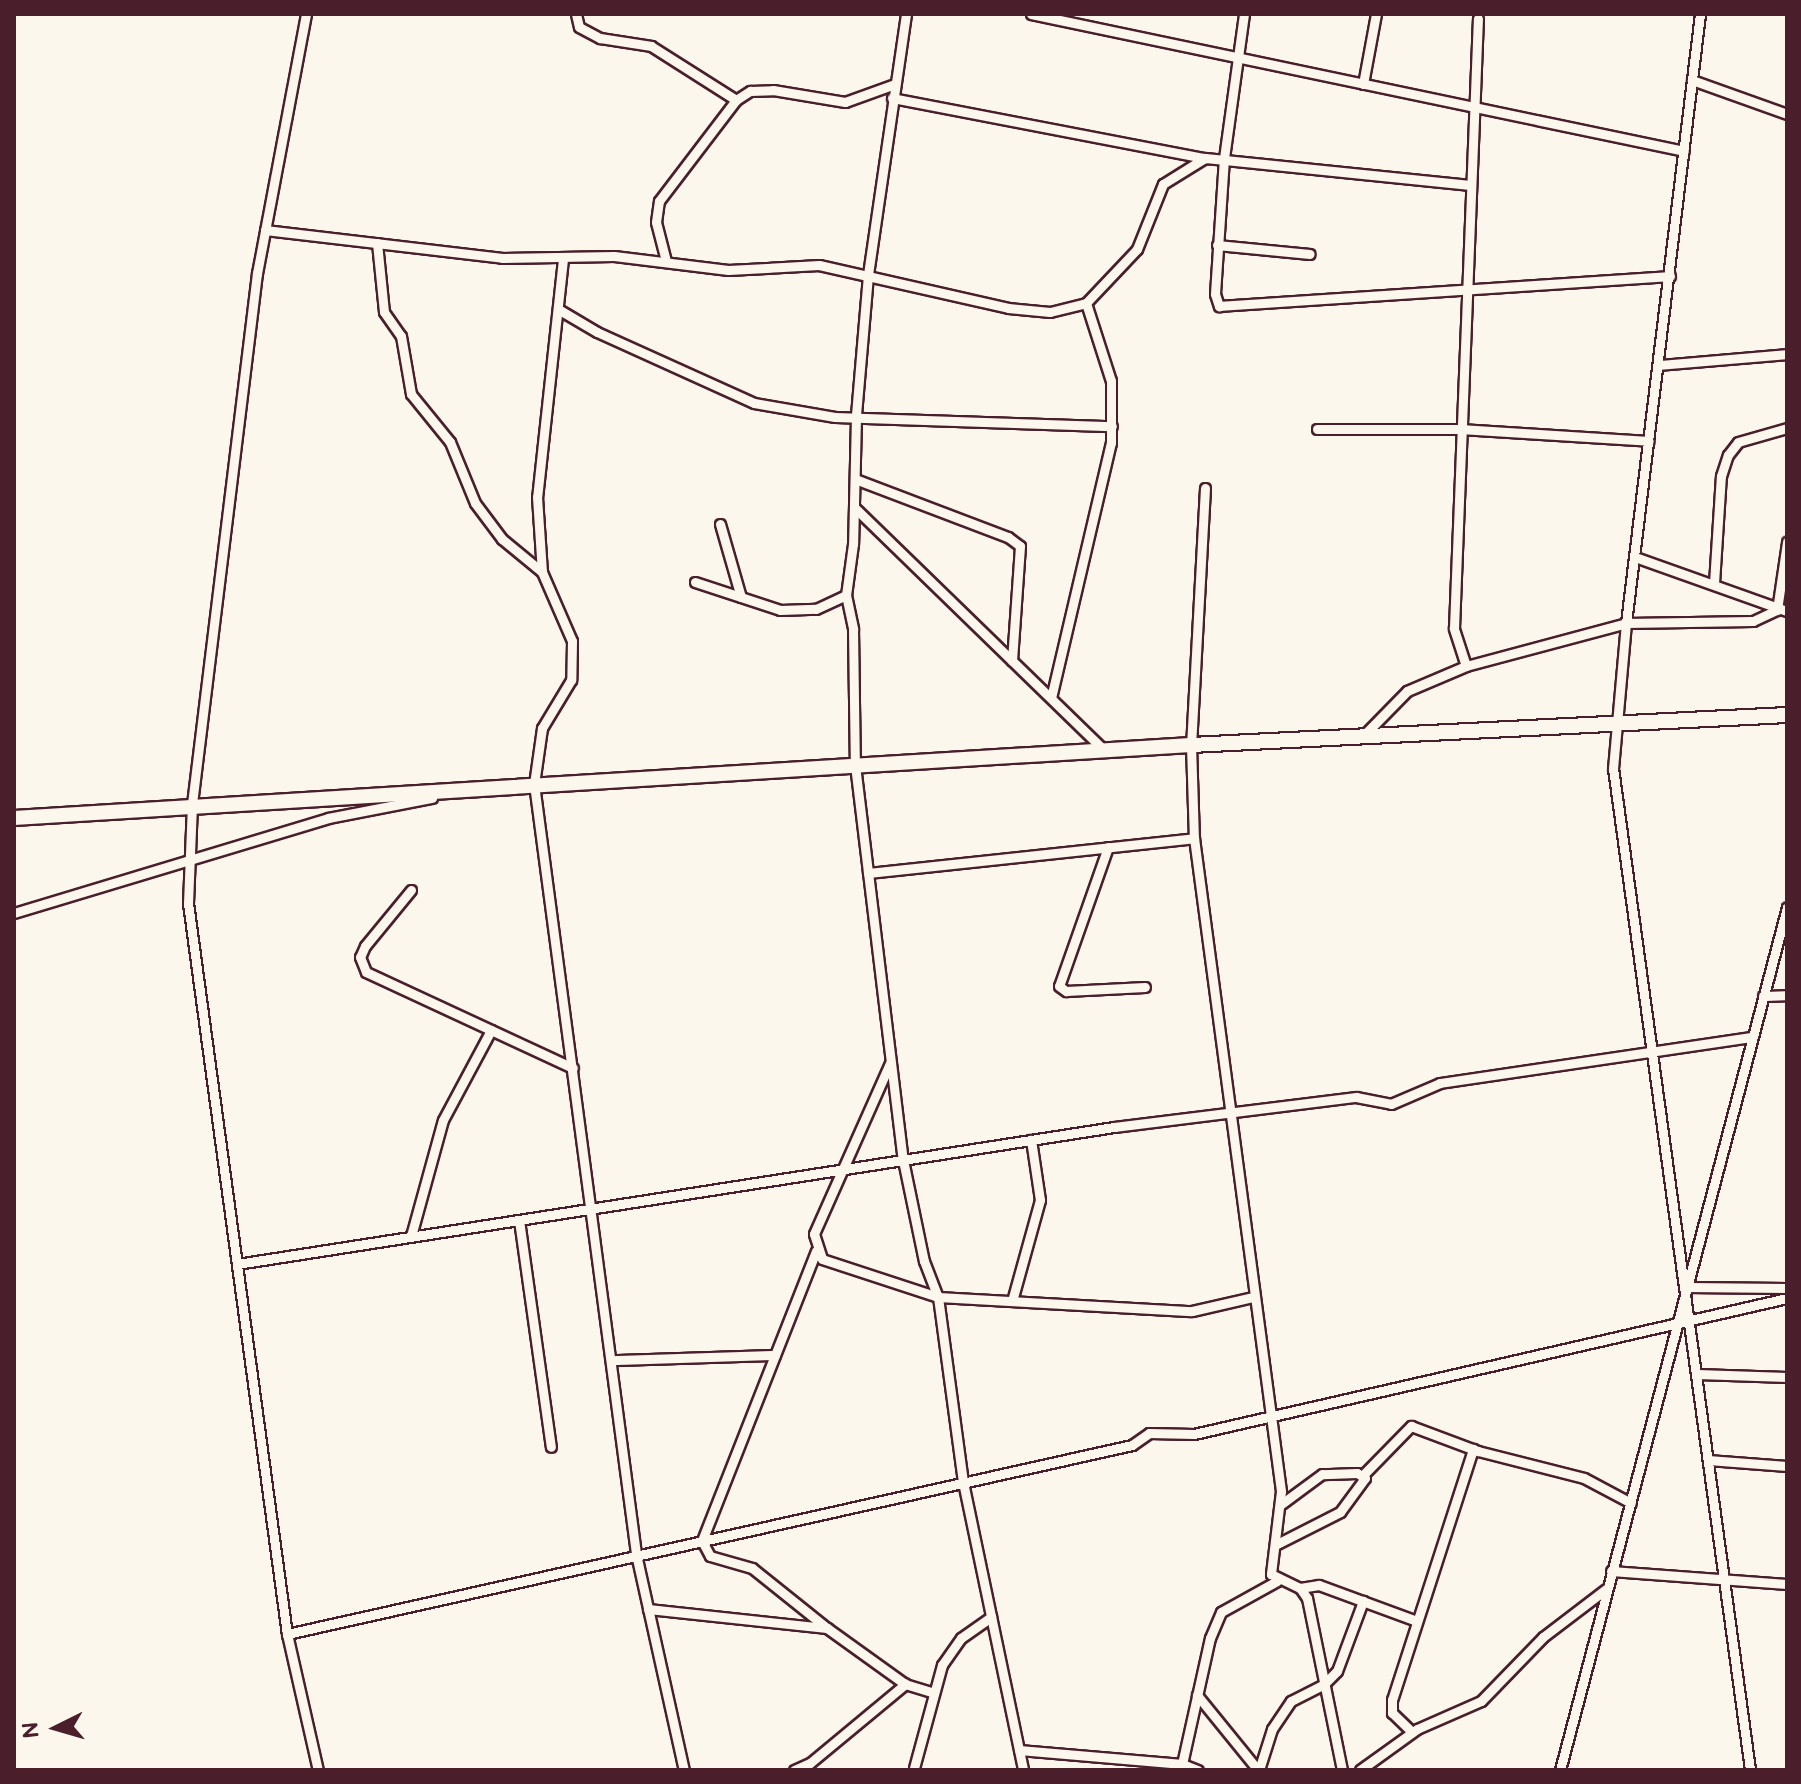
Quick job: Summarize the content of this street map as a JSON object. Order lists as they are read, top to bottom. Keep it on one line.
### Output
{"north":"left"}
